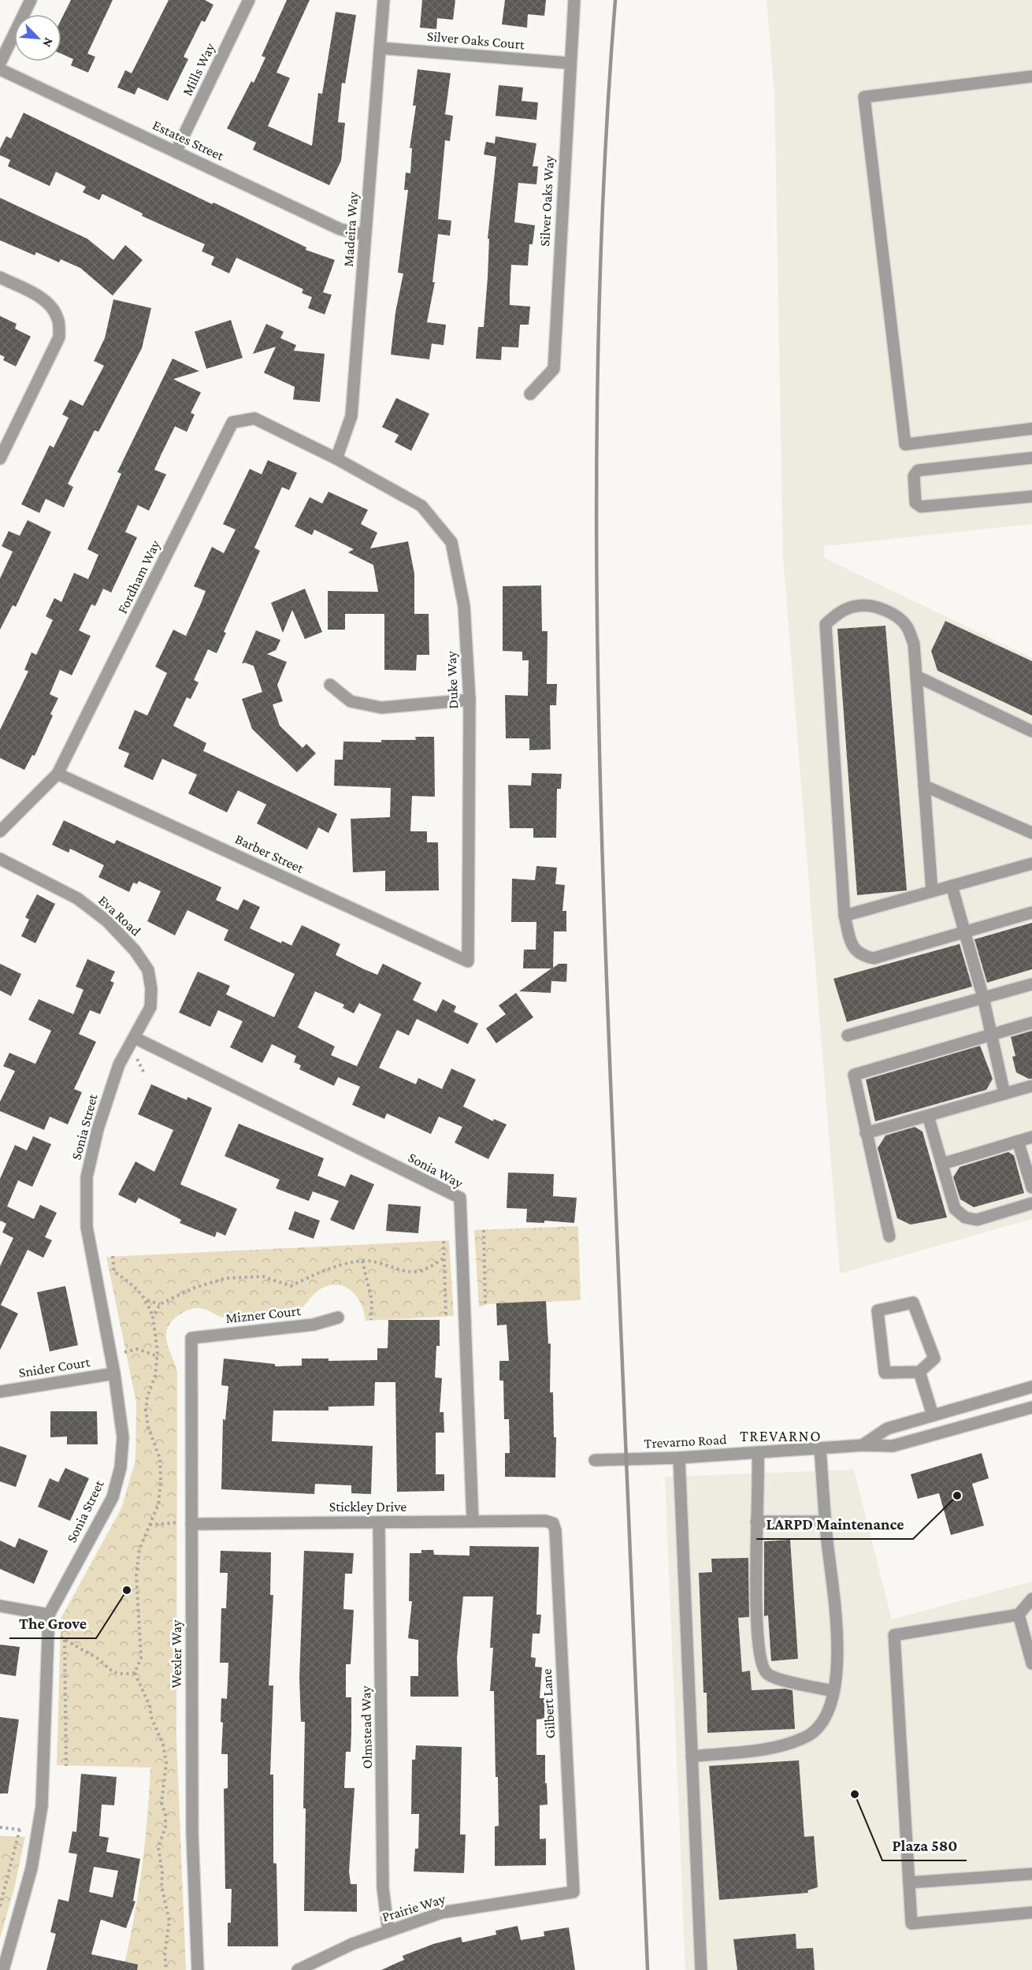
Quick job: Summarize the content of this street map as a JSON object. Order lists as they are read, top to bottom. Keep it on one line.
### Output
{"streets":{"street":["Silver Oaks Court","Mills Way","Estates Street","Silver Oaks Way","Madeira Way","Fordham Way","Duke Way","Barber Street","Eva Road","Sonia Street","Sonia Way","Mizner Court","Snider Court","Trevarno Road","Stickley Drive","Wexler Way","Gilbert Lane","Olmstead Way","Prairie Way"]},"crossings":[["Silver Oaks Court","Silver Oaks Way"],["Silver Oaks Court","Madeira Way"],["Mills Way","Estates Street"],["Estates Street","Madeira Way"],["Madeira Way","Fordham Way"],["Madeira Way","Duke Way"],["Fordham Way","Duke Way"],["Fordham Way","Barber Street"],["Duke Way","Barber Street"],["Eva Road","Sonia Street"],["Eva Road","Sonia Way"],["Sonia Street","Sonia Way"],["Sonia Street","Snider Court"],["Sonia Way","Stickley Drive"],["Mizner Court","Wexler Way"],["Stickley Drive","Wexler Way"],["Stickley Drive","Gilbert Lane"],["Stickley Drive","Olmstead Way"],["Gilbert Lane","Prairie Way"],["Olmstead Way","Prairie Way"]],"districts":["TREVARNO"],"places":["LARPD Maintenance","The Grove","Plaza 580"],"north":"bottom right"}
